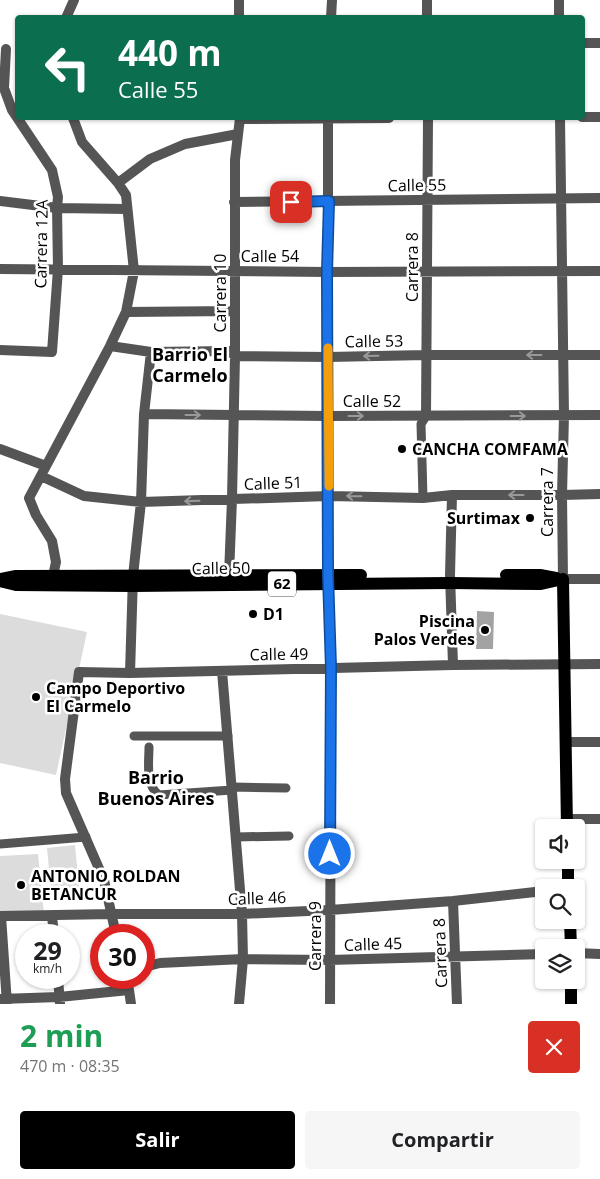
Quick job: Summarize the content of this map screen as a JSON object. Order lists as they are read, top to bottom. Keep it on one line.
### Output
{"streets":{"main road":["Carrera 7","Calle 50","62"],"street":["Calle 55","Carrera 12A","Calle 54","Carrera 8","Carrera 10","Calle 53","Calle 52","Calle 51","Calle 49","Calle 46","Carrera 9","Calle 45"]},"crossings":[["Calle 55","Carrera 8"],["Calle 55","Carrera 10"],["Calle 55","Carrera 7"],["Calle 55","Carrera 9"],["Carrera 12A","Calle 54"],["Calle 54","Carrera 8"],["Calle 54","Carrera 10"],["Calle 54","Carrera 7"],["Calle 54","Carrera 9"],["Carrera 8","Calle 53"],["Carrera 8","Calle 52"],["Carrera 8","Calle 46"],["Carrera 8","Calle 45"],["Carrera 10","Calle 53"],["Carrera 10","Calle 52"],["Carrera 10","Calle 51"],["Calle 53","Carrera 7"],["Calle 53","Carrera 9"],["Calle 52","Carrera 7"],["Calle 52","Carrera 9"],["Calle 51","Carrera 7"],["Calle 51","Carrera 9"],["Carrera 7","Calle 50"],["Carrera 7","Calle 49"],["Calle 50","Carrera 9"],["Calle 49","Carrera 9"],["Calle 46","Carrera 9"],["Carrera 9","Calle 45"]],"one_way":["Calle 53","Calle 52","Calle 51"],"districts":["Barrio El Carmelo","Barrio Buenos Aires"],"places":["CANCHA COMFAMA","Surtimax","D1","Piscina Palos Verdes","Campo Deportivo El Carmelo","ANTONIO ROLDAN BETANCUR"],"page":{"turn":["440 m","Calle 55"],"speed":"29 km/h","limit":"30","heading":["2 min","470 m · 08:35"],"buttons":["Salir","Compartir"]}}
